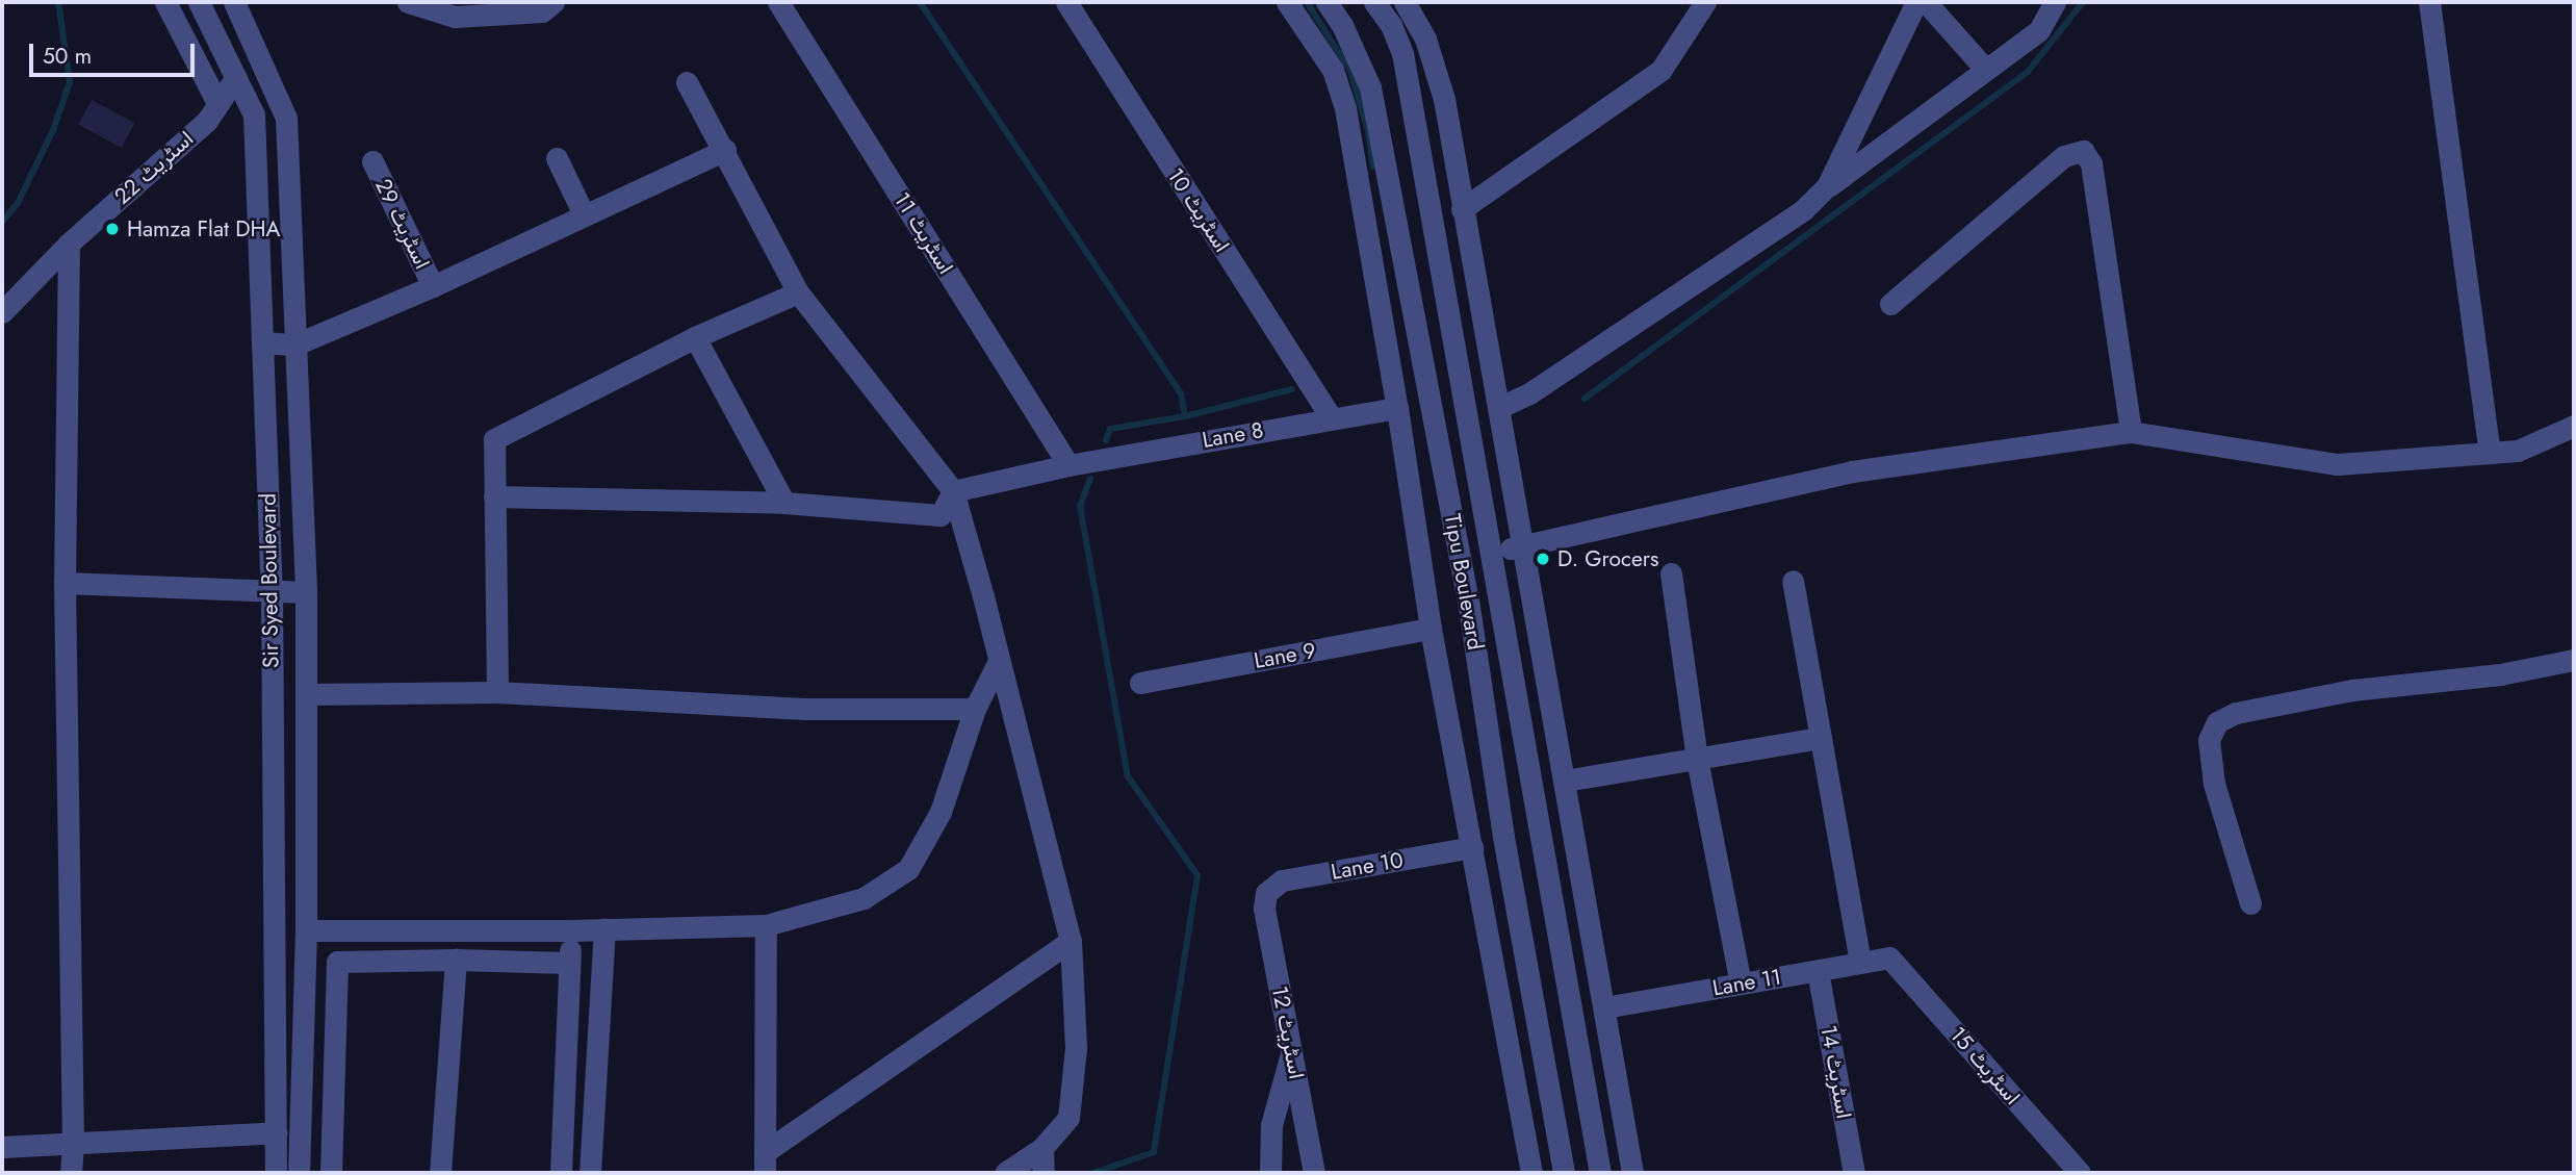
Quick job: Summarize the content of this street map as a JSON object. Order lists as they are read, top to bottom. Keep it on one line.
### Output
{"streets":{"street":["اسٹریٹ 22","اسٹریٹ 10","اسٹریٹ 29","اسٹریٹ 11","Lane 8","Sir Syed Boulevard","Tipu Boulevard","Lane 9","Lane 10","Lane 11","اسٹریٹ 12","اسٹریٹ 15","اسٹریٹ 14"]},"crossings":[["اسٹریٹ 22","Sir Syed Boulevard"],["اسٹریٹ 10","Lane 8"],["اسٹریٹ 11","Lane 8"],["Lane 10","اسٹریٹ 12"],["Lane 11","اسٹریٹ 15"],["Lane 11","اسٹریٹ 14"]],"places":["Hamza Flat DHA","D. Grocers"],"scale_bar":"50 m"}
